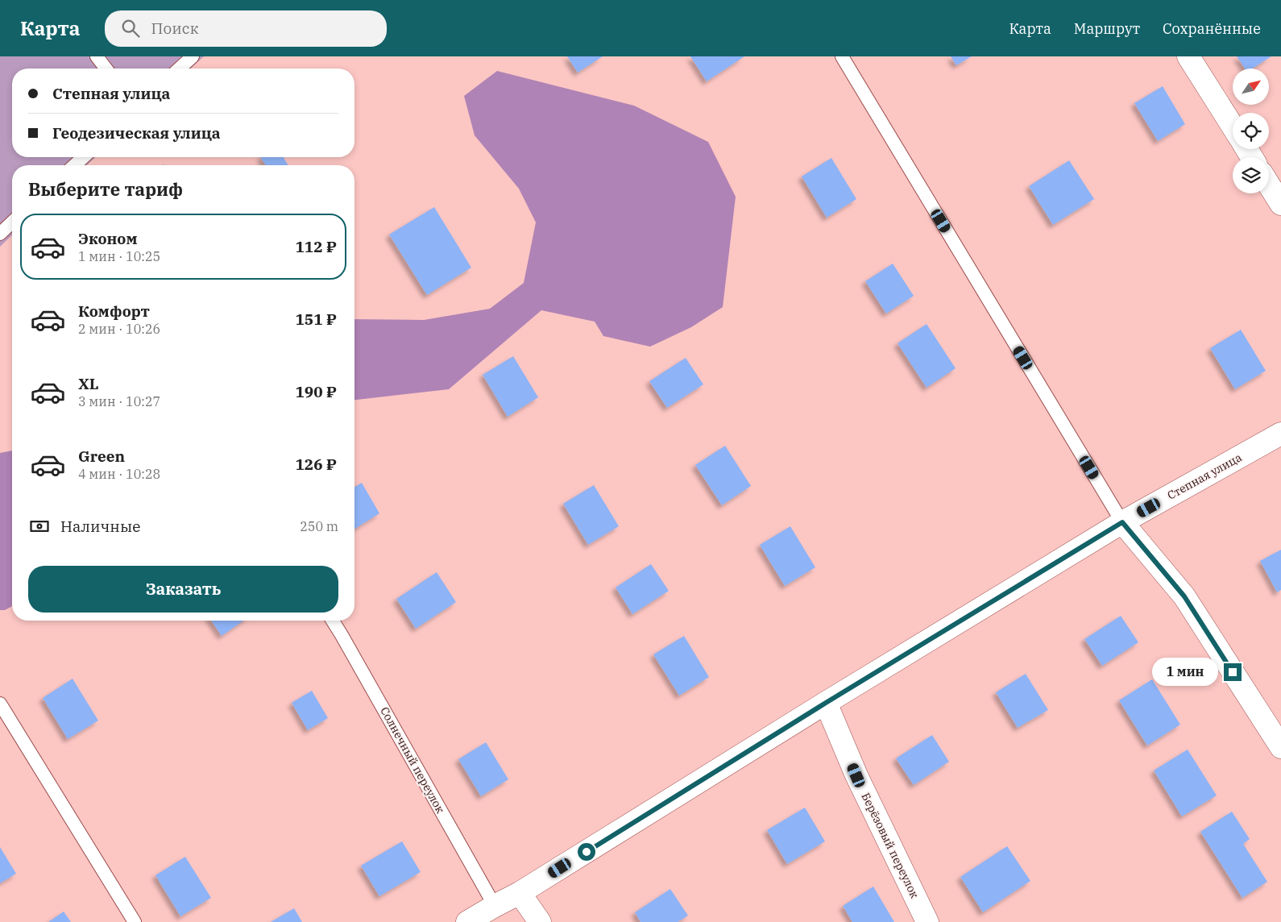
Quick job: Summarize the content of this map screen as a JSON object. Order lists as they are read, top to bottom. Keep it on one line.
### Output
{"streets":{"street":["Степная улица","Берёзовый переулок"],"lane":["Солнечный переулок"]},"crossings":[["Степная улица","Солнечный переулок"],["Степная улица","Берёзовый переулок"]],"north":"top right","page":{"header":"Карта","search":"Поиск","nav":["Карта","Маршрут","Сохранённые"],"banner":["Степная улица","Геодезическая улица"],"heading":"Выберите тариф","list":[{"name":"Эконом","note":"1 мин · 10:25","value":"112 ₽"},{"name":"Комфорт","note":"2 мин · 10:26","value":"151 ₽"},{"name":"XL","note":"3 мин · 10:27","value":"190 ₽"},{"name":"Green","note":"4 мин · 10:28","value":"126 ₽"}],"pay":["Наличные","250 m"],"buttons":"Заказать","bubble":"1 мин"}}
